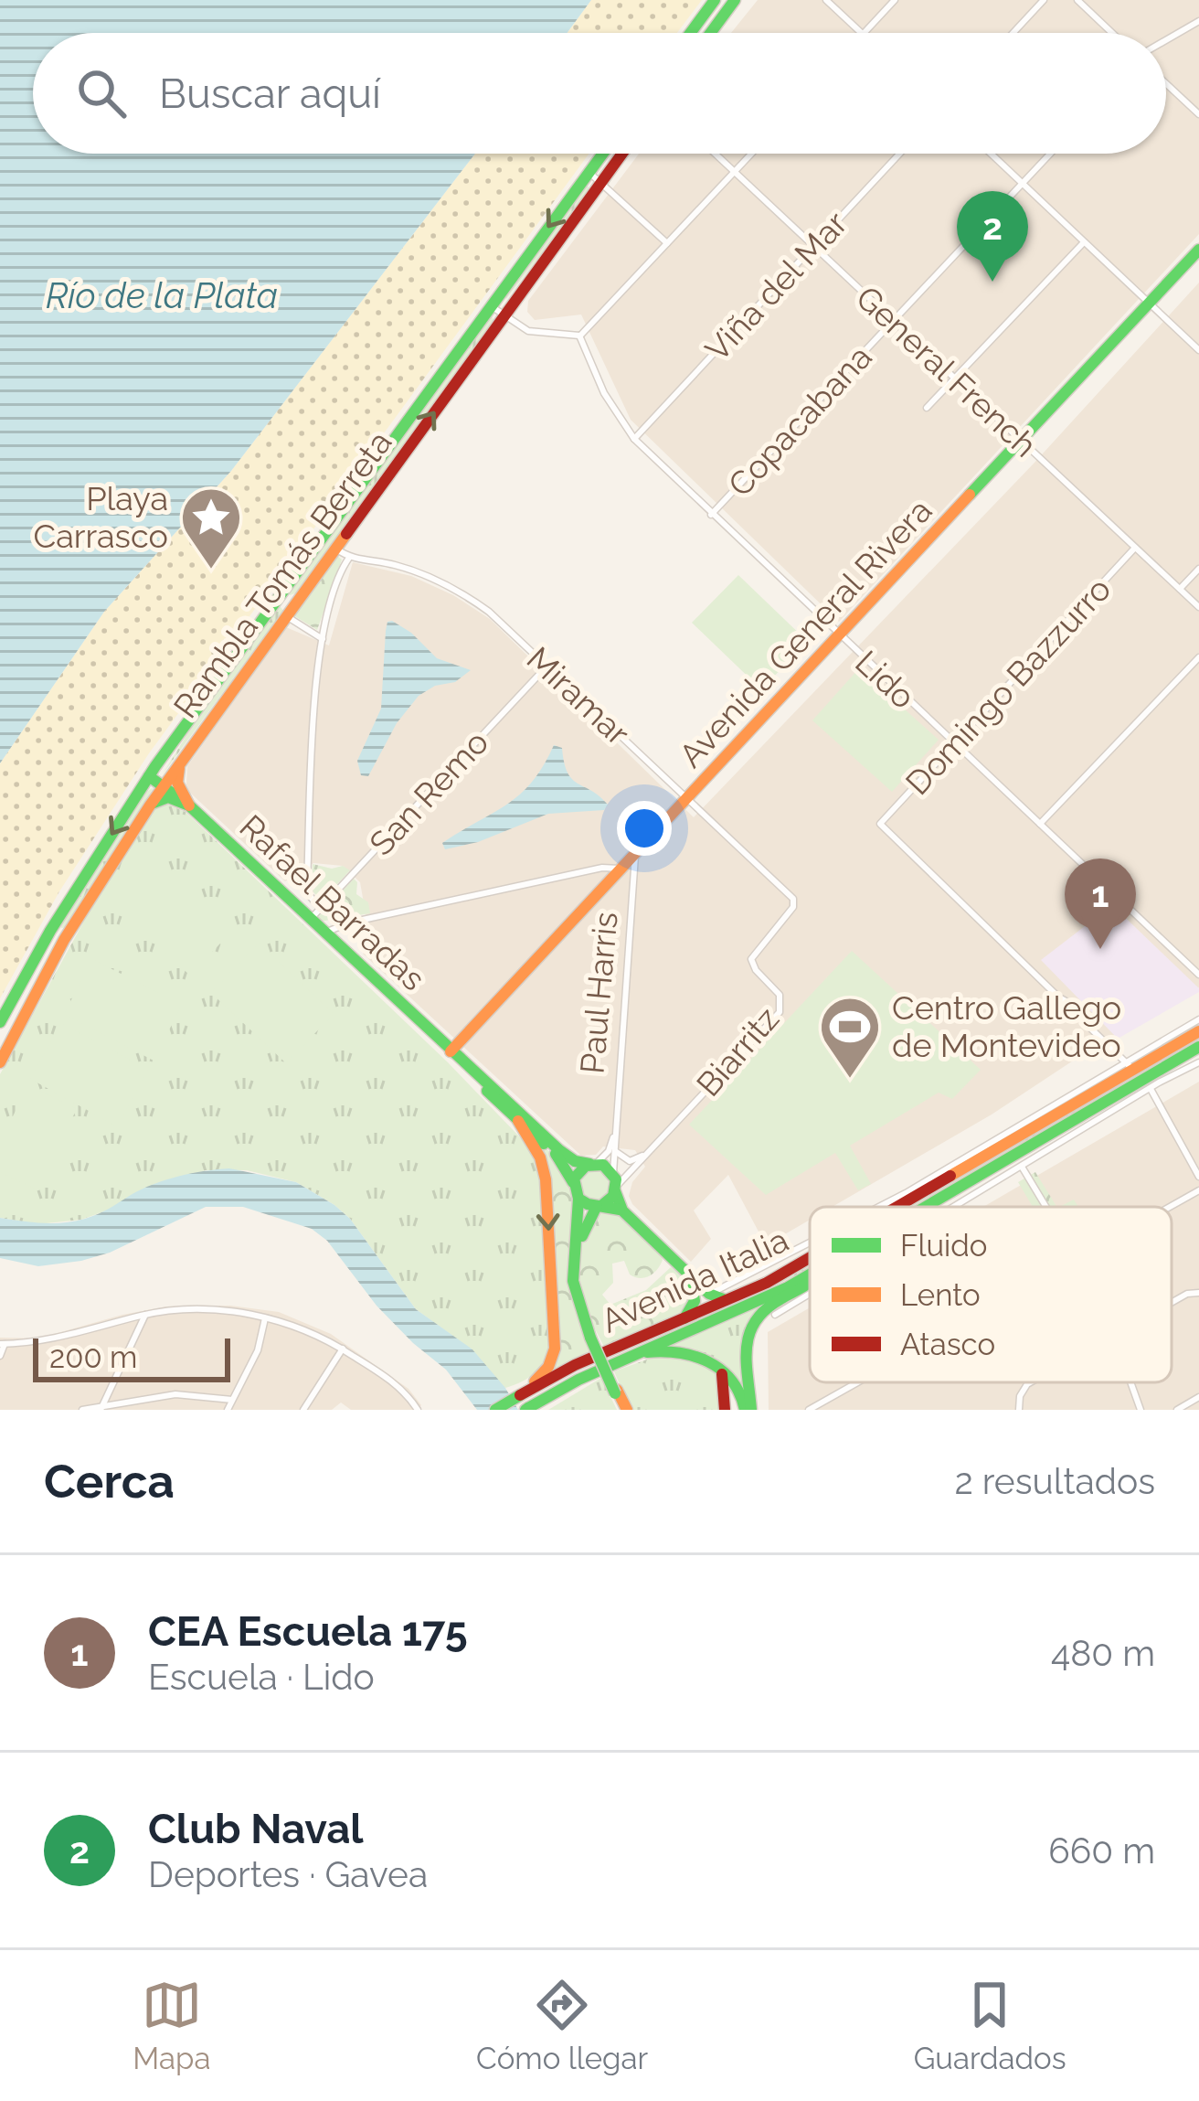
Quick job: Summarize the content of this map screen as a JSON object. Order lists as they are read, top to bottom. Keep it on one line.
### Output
{"streets":{"main road":["Rambla Tomás Berreta","Avenida General Rivera","Rafael Barradas","Avenida Italia"],"street":["Viña del Mar","General French","Copacabana","Lido","Domingo Bazzurro","Miramar","San Remo","Paul Harris","Biarritz"]},"crossings":[["Viña del Mar","General French"],["Viña del Mar","Lido"],["General French","Copacabana"],["General French","Avenida General Rivera"],["General French","Domingo Bazzurro"],["Copacabana","Lido"],["Rambla Tomás Berreta","Miramar"],["Rambla Tomás Berreta","Rafael Barradas"],["Avenida General Rivera","Lido"],["Avenida General Rivera","Miramar"],["Avenida General Rivera","Rafael Barradas"],["Avenida General Rivera","Paul Harris"],["Lido","Domingo Bazzurro"],["Domingo Bazzurro","Avenida Italia"],["Miramar","San Remo"],["Miramar","Biarritz"],["San Remo","Rafael Barradas"],["Rafael Barradas","Paul Harris"],["Rafael Barradas","Biarritz"],["Paul Harris","Biarritz"]],"water":["Río de la Plata"],"places":{"place":["Playa Carrasco"],"sports":["Centro Gallego de Montevideo"]},"legend":["Fluido","Lento","Atasco"],"scale_bar":"200 m","page":{"search":"Buscar aquí","pins":["2","1"],"scale":"200 m","heading":["Cerca","2 resultados"],"list":[{"mark":"1","name":"CEA Escuela 175","note":"Escuela · Lido","value":"480 m"},{"mark":"2","name":"Club Naval","note":"Deportes · Gavea","value":"660 m"}],"nav":["Mapa","Cómo llegar","Guardados"]}}
